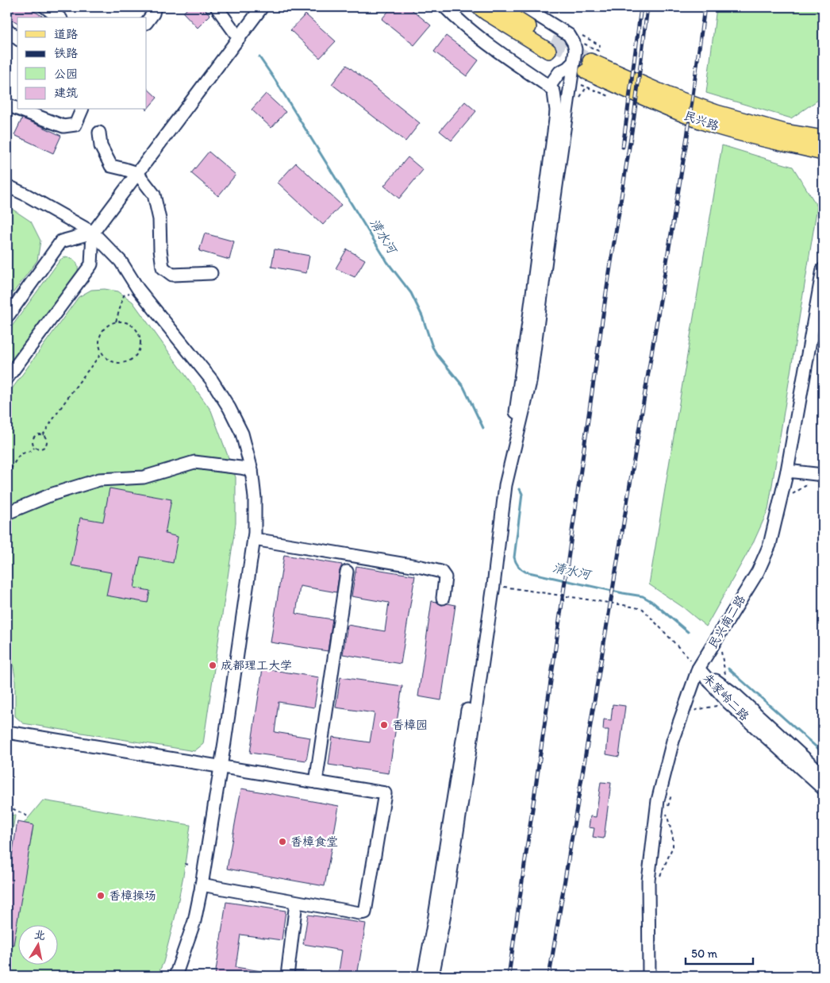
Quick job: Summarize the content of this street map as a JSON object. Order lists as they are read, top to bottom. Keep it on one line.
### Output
{"streets":{"main road":["民兴路"],"street":["民兴南二路","朱家岭二路"]},"crossings":[["民兴南二路","朱家岭二路"]],"water":["清水河"],"places":["成都理工大学","香樟园","香樟食堂","香樟操场"],"legend":["道路","铁路","公园","建筑"],"scale_bar":"50 m","north":"top"}
